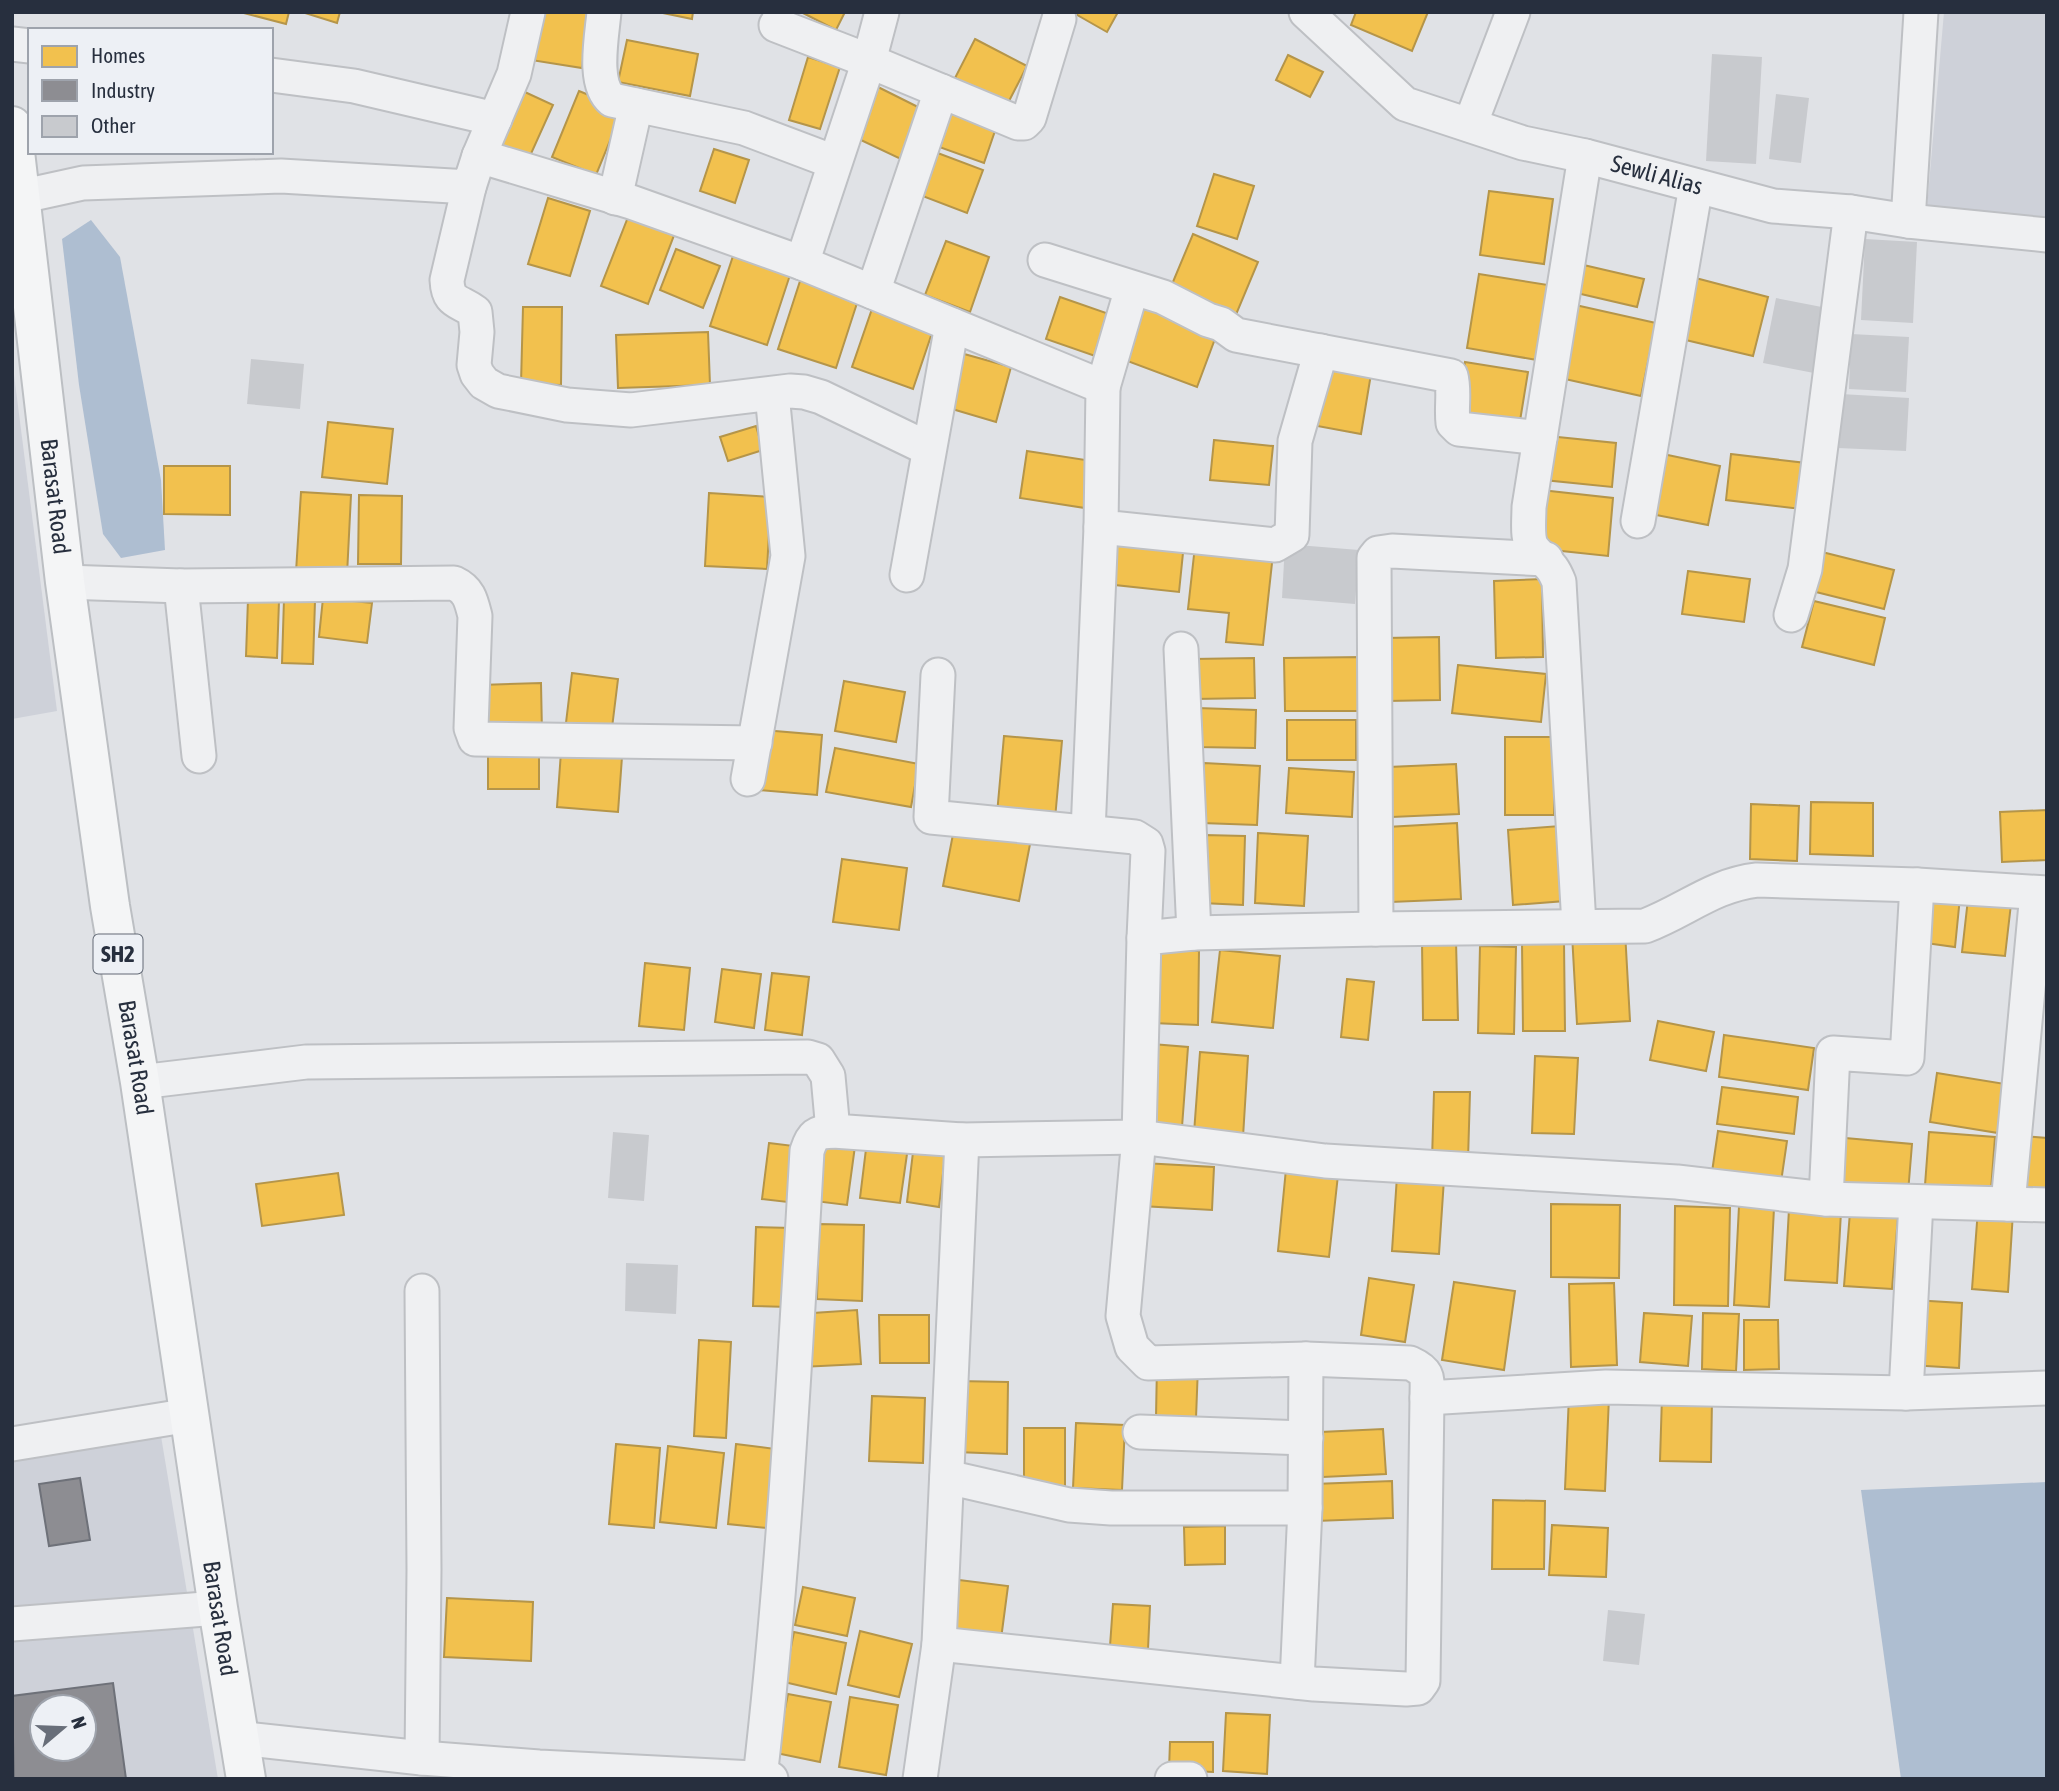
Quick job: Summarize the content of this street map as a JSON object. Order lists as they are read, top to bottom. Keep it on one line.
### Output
{"streets":{"main road":["Barasat Road","SH2"],"street":["Sewli Alias"]},"legend":["Homes","Industry","Other"],"north":"right"}
